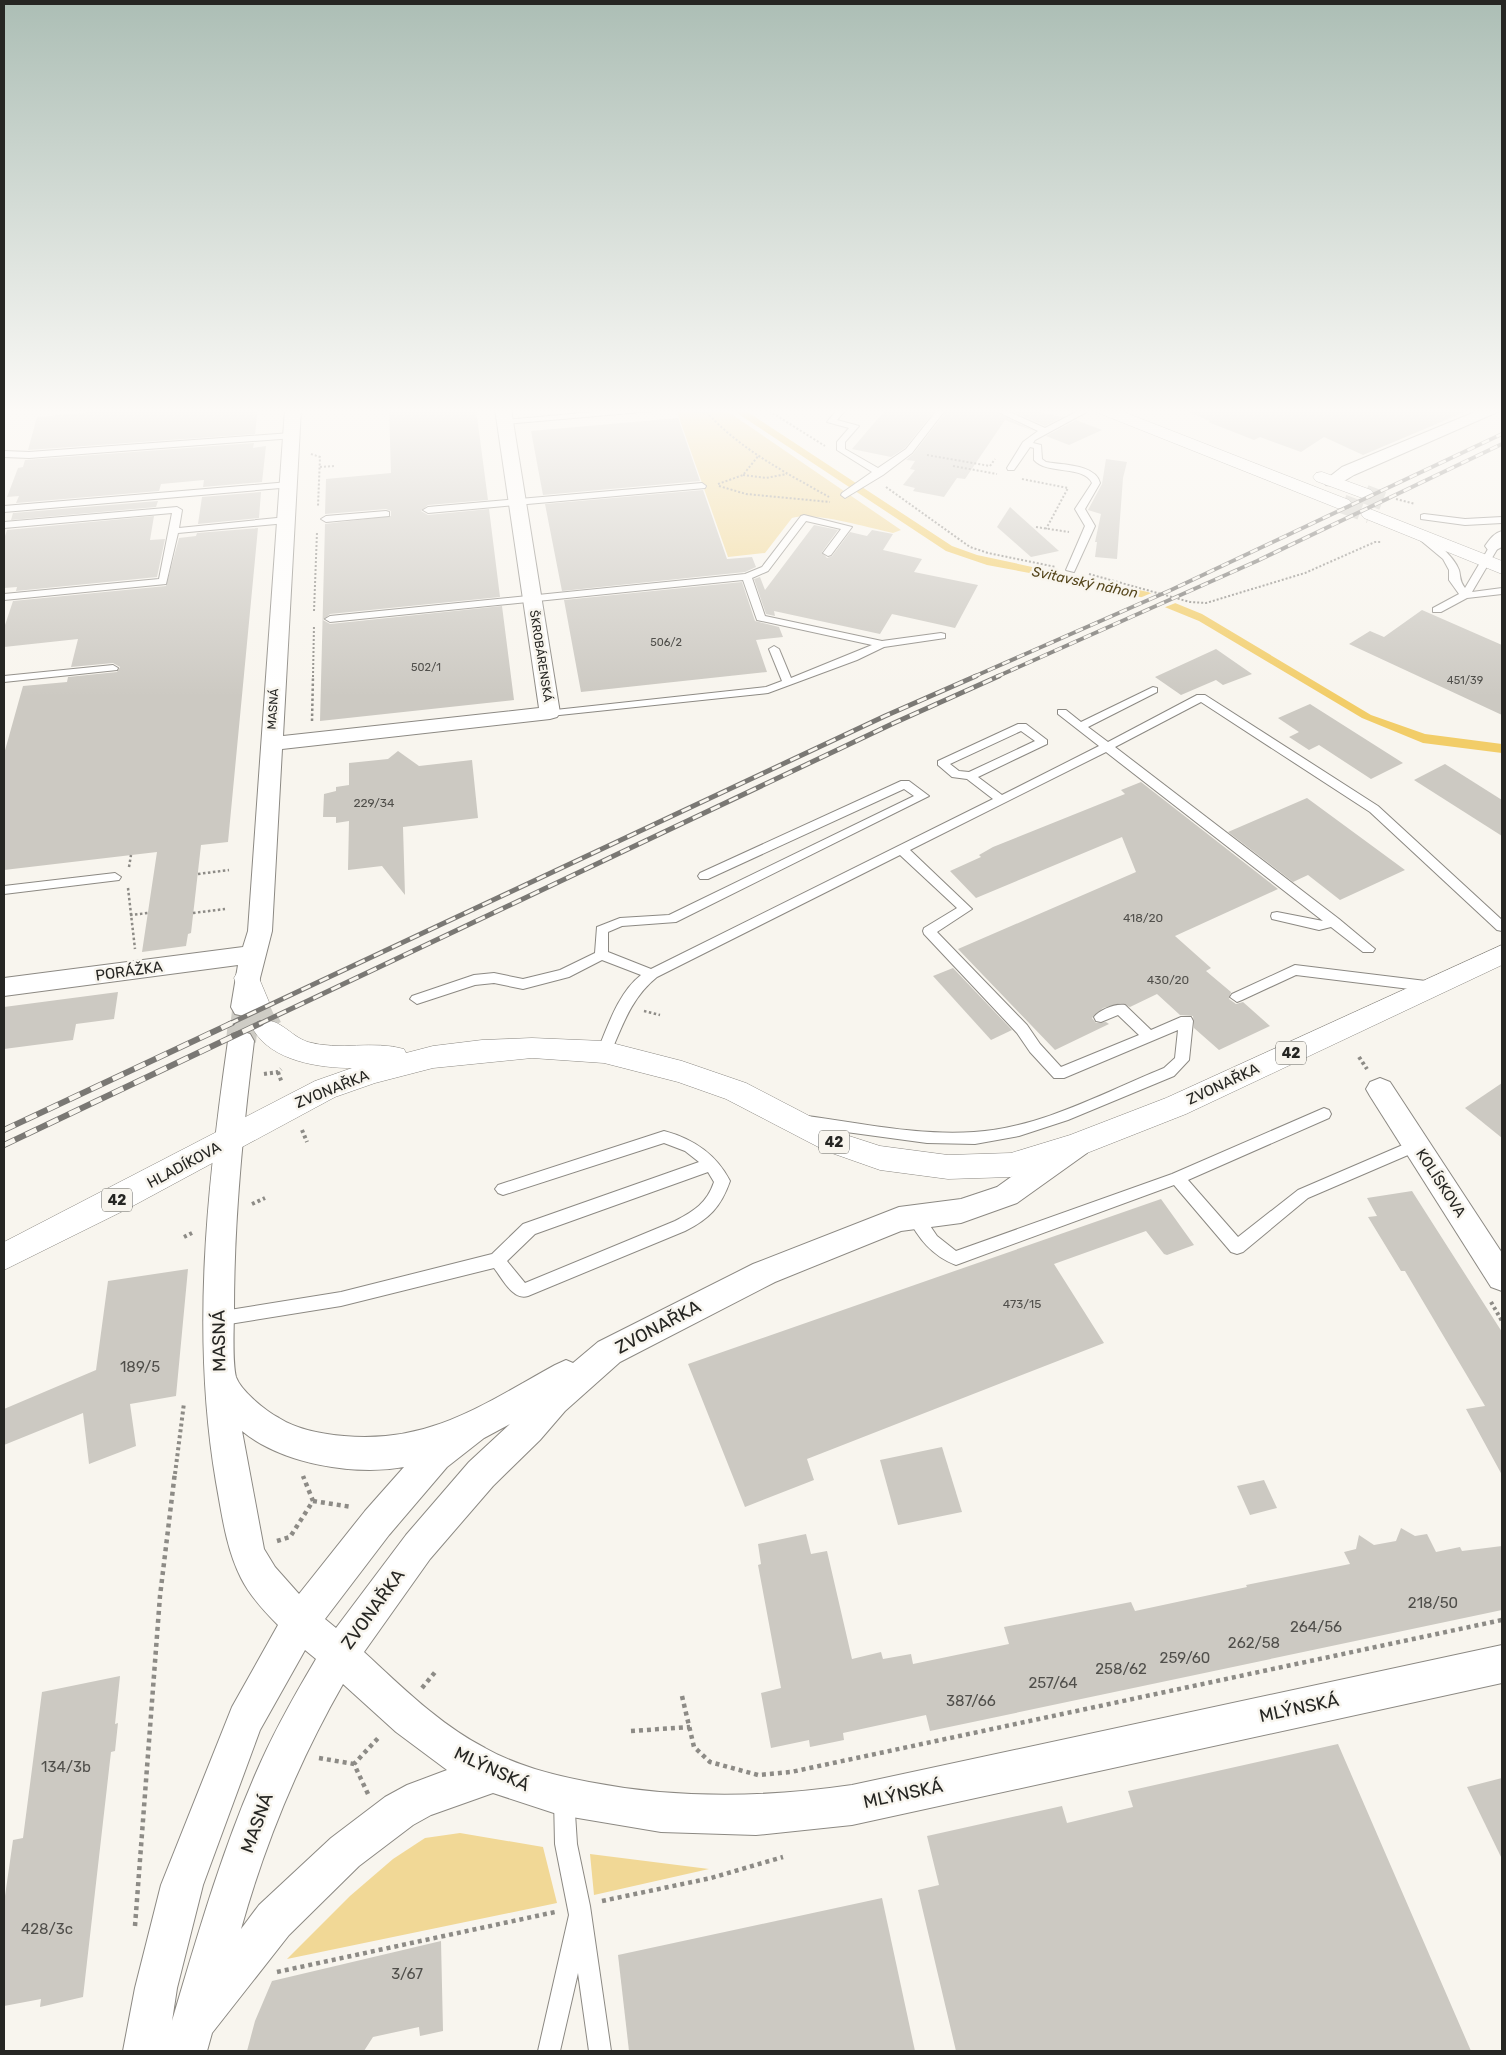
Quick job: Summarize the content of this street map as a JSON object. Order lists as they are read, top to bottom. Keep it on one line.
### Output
{"streets":{"main road":["42","ZVONAŘKA","HLADÍKOVA"],"street":["ŠKROBÁRENSKÁ","MASNÁ","PORÁŽKA","KOLÍSKOVA","MLÝNSKÁ"]},"crossings":[["ŠKROBÁRENSKÁ","MASNÁ"],["MASNÁ","PORÁŽKA"],["MASNÁ","ZVONAŘKA"],["MASNÁ","HLADÍKOVA"],["MASNÁ","MLÝNSKÁ"],["ZVONAŘKA","HLADÍKOVA"],["ZVONAŘKA","MLÝNSKÁ"]],"water":["Svitavský náhon"],"house_numbers":["506/2","502/1","451/39","229/34","418/20","430/20","473/15","189/5","218/50","264/56","262/58","259/60","258/62","257/64","387/66","134/3b","428/3c","3/67"]}
